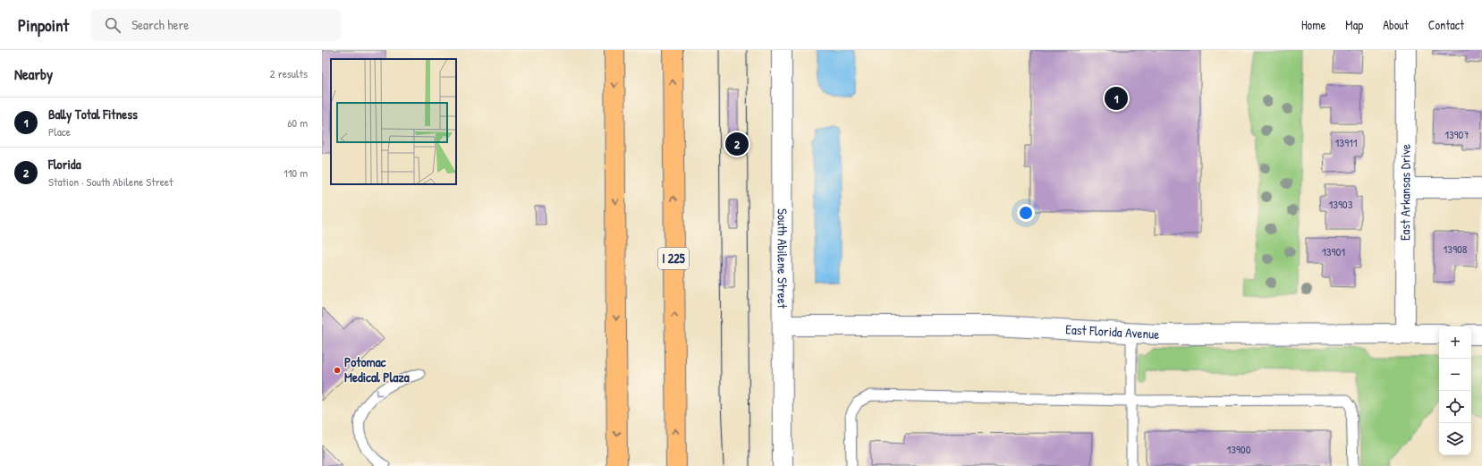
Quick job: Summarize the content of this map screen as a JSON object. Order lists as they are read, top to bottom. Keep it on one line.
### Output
{"streets":{"highway":["I 225"],"street":["East Arkansas Drive","South Abilene Street","East Florida Avenue"]},"crossings":[["East Arkansas Drive","East Florida Avenue"],["South Abilene Street","East Florida Avenue"]],"places":["Potomac Medical Plaza"],"house_numbers":["13907","13911","13903","13908","13901","13900"],"page":{"header":"Pinpoint","search":"Search here","nav":["Home","Map","About","Contact"],"heading":["Nearby","2 results"],"pins":["1","2"],"list":[{"mark":"1","name":"Bally Total Fitness","note":"Place","value":"60 m"},{"mark":"2","name":"Florida","note":"Station · South Abilene Street","value":"110 m"}],"map_buttons":["+","−"]}}
